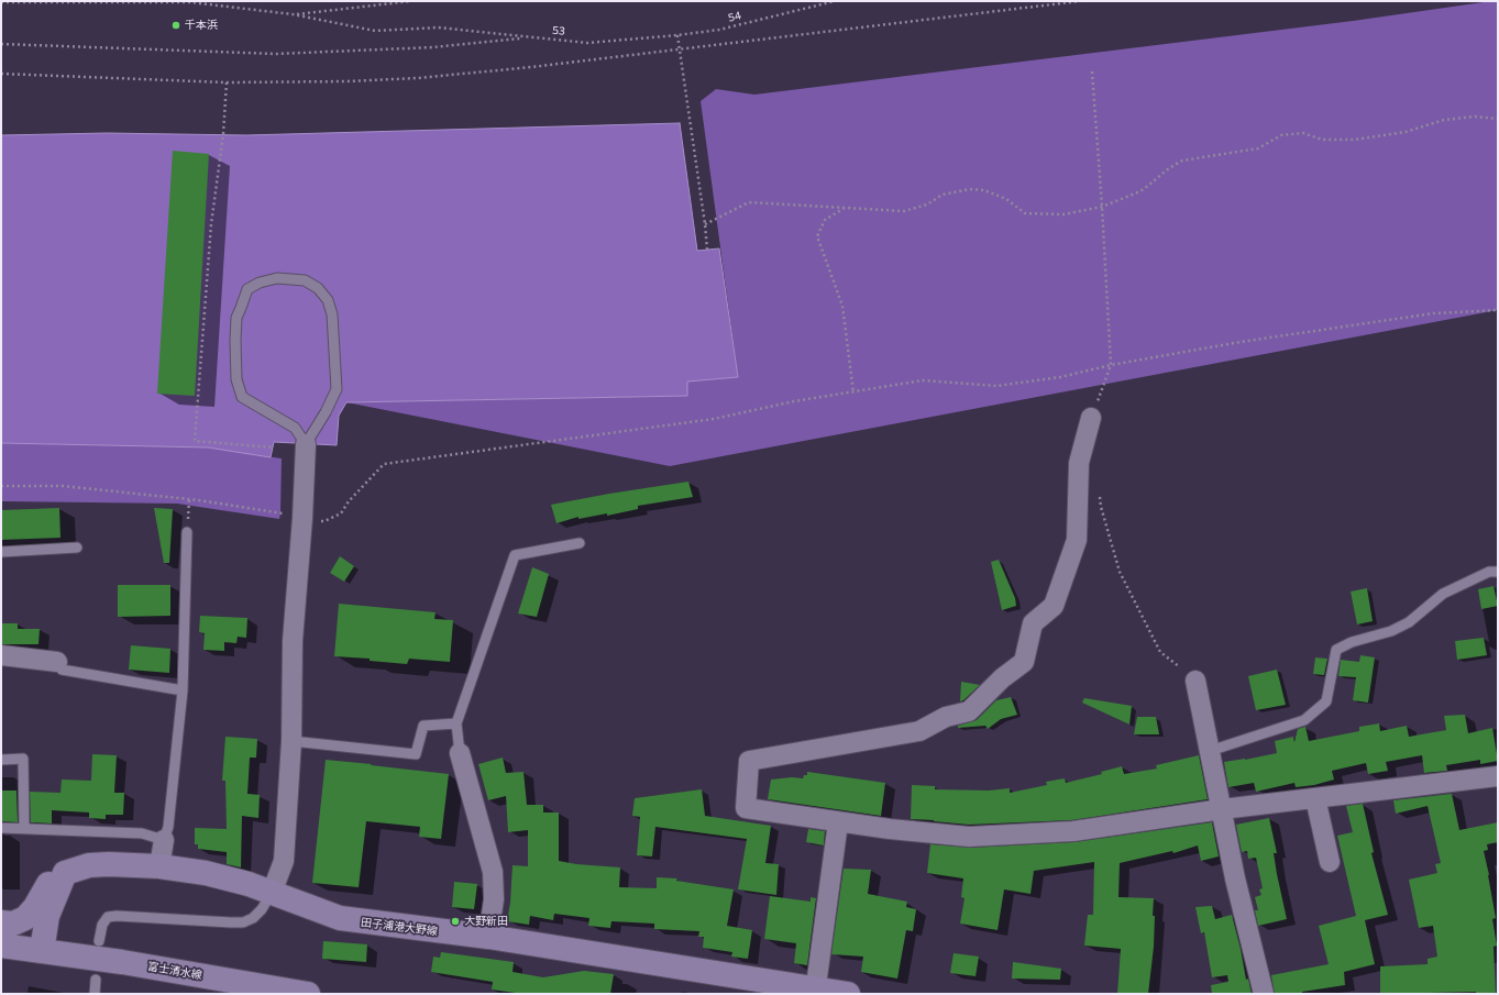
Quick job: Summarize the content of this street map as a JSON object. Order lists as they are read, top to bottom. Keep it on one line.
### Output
{"streets":{"main road":["田子浦港大野線","富士清水線"],"path":["54","53"]},"crossings":[["54","53"]],"places":["千本浜","大野新田"]}
